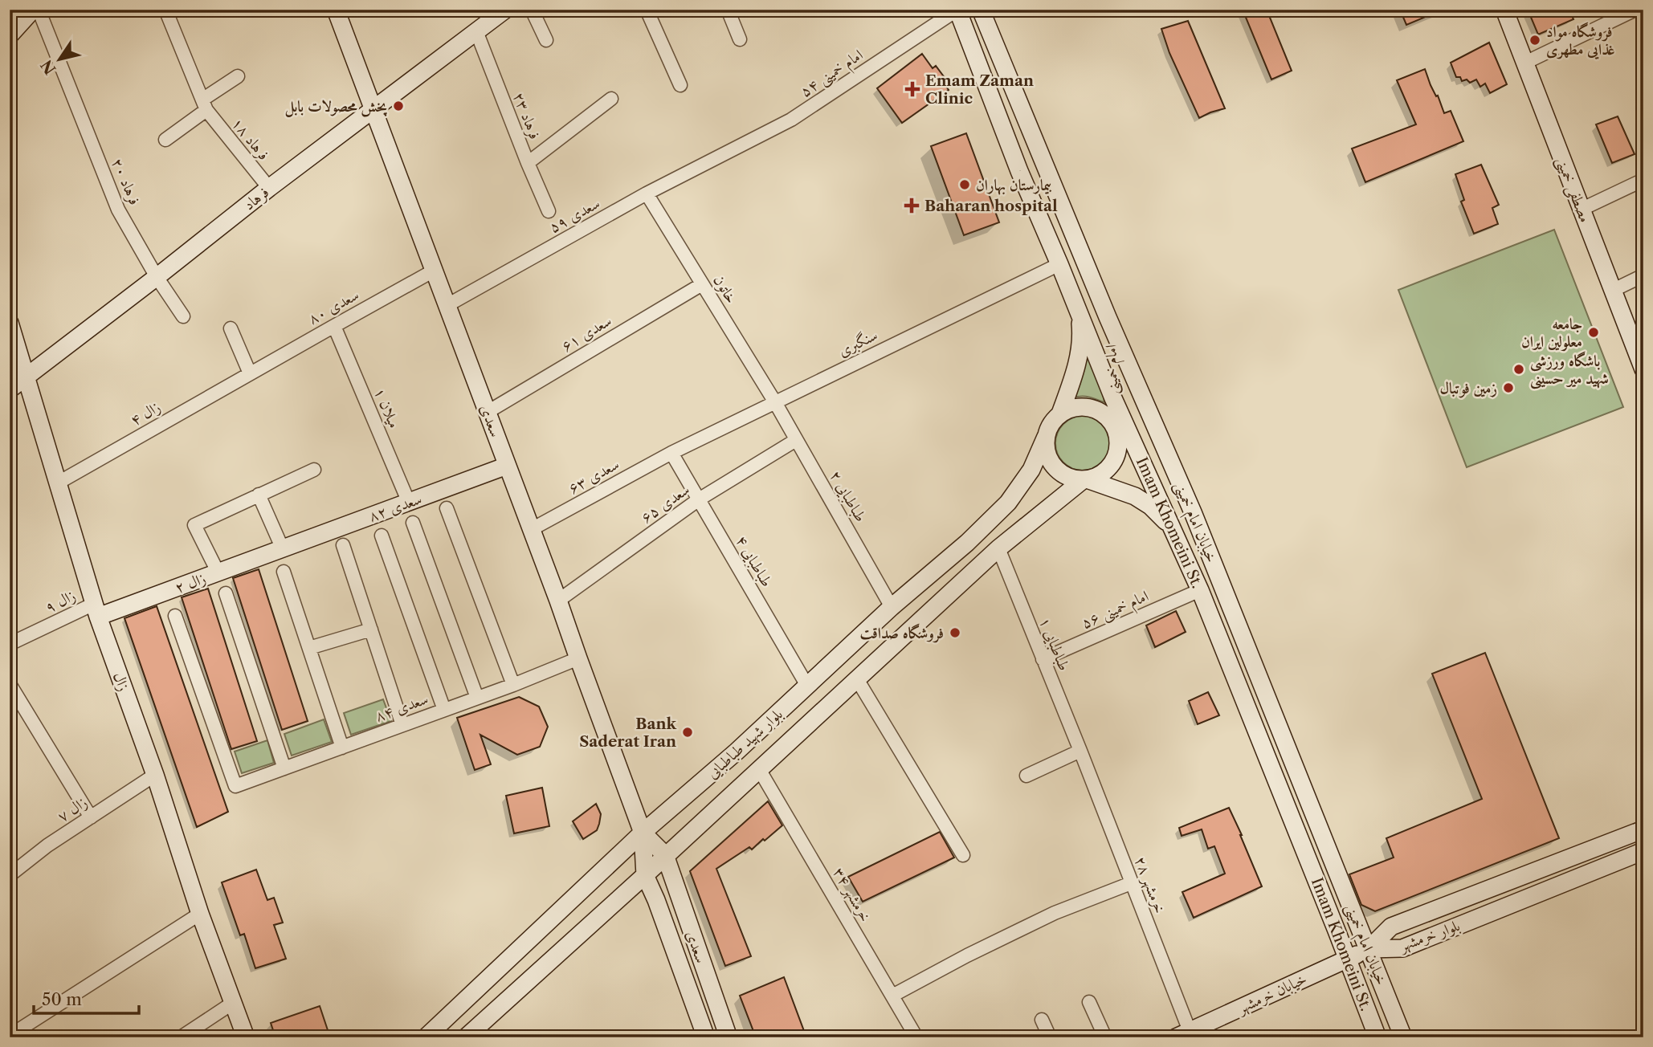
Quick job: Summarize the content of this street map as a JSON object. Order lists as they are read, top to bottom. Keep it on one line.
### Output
{"streets":{"main road":["مصطفی خمینی","فرهاد","امام خمینی","سعدی","سعدی ۸۲","خیابان امام خمینی","Imam Khomeini St.","زال ۲","زال","بلوار شهید طباطبایی","بلوار خرمشهر","خیابان خرمشهر"],"street":["امام خمینی ۵۴","فرهاد ۲۳","فرهاد ۱۸","فرهاد ۲۰","سعدی ۵۹","خاتون","سعدی ۸۰","سعدی ۶۱","سنگبری","میلان ۱","زال ۴","سعدی ۶۳","طباطبایی ۲","سعدی ۶۵","طباطبایی ۴","زال ۹","امام خمینی ۵۶","طباطبایی ۱","سعدی ۸۴","زال ۷","خرمشهر ۲۸","خرمشهر ۳۴"]},"crossings":[["امام خمینی ۵۴","سعدی ۵۹"],["امام خمینی ۵۴","Imam Khomeini St."],["فرهاد ۲۳","فرهاد"],["فرهاد ۱۸","فرهاد"],["فرهاد ۲۰","فرهاد"],["فرهاد","سعدی"],["فرهاد","زال"],["سعدی ۵۹","خاتون"],["سعدی ۵۹","سعدی"],["خاتون","سعدی ۶۱"],["خاتون","سنگبری"],["خاتون","طباطبایی ۲"],["سعدی ۸۰","میلان ۱"],["سعدی ۸۰","زال ۴"],["سعدی ۸۰","سعدی"],["سعدی ۶۱","سعدی"],["سنگبری","سعدی ۶۳"],["سنگبری","طباطبایی ۲"],["سنگبری","Imam Khomeini St."],["سنگبری","طباطبایی ۴"],["امام خمینی","خیابان امام خمینی"],["امام خمینی","Imam Khomeini St."],["امام خمینی","بلوار شهید طباطبایی"],["میلان ۱","سعدی ۸۲"],["زال ۴","زال"],["سعدی","سعدی ۶۳"],["سعدی","سعدی ۶۵"],["سعدی","سعدی ۸۲"],["سعدی","سعدی ۸۴"],["سعدی","بلوار شهید طباطبایی"],["سعدی ۶۳","طباطبایی ۴"],["طباطبایی ۲","سعدی ۶۵"],["طباطبایی ۲","بلوار شهید طباطبایی"],["سعدی ۶۵","طباطبایی ۴"],["سعدی ۸۲","زال ۲"],["خیابان امام خمینی","بلوار خرمشهر"],["خیابان امام خمینی","خیابان خرمشهر"],["Imam Khomeini St.","امام خمینی ۵۶"],["Imam Khomeini St.","بلوار شهید طباطبایی"],["Imam Khomeini St.","خیابان خرمشهر"],["طباطبایی ۴","بلوار شهید طباطبایی"],["زال ۲","زال ۹"],["زال ۲","زال"],["زال ۹","زال"],["امام خمینی ۵۶","طباطبایی ۱"],["طباطبایی ۱","بلوار شهید طباطبایی"],["طباطبایی ۱","خرمشهر ۲۸"],["زال","زال ۷"],["بلوار شهید طباطبایی","خرمشهر ۳۴"],["خرمشهر ۲۸","خیابان خرمشهر"],["بلوار خرمشهر","خیابان خرمشهر"]],"places":{"other":["فروشگاه مواد غذایی مطهری","پخش محصولات بابل","بیمارستان بهاران","جامعه معلولین ایران","باشگاه ورزشی شهید میر حسینی","زمین فوتبال","فروشگاه صداقت","Bank Saderat Iran"],"health":["Emam Zaman Clinic","Baharan hospital"]},"scale_bar":"50 m","north":"bottom left"}
